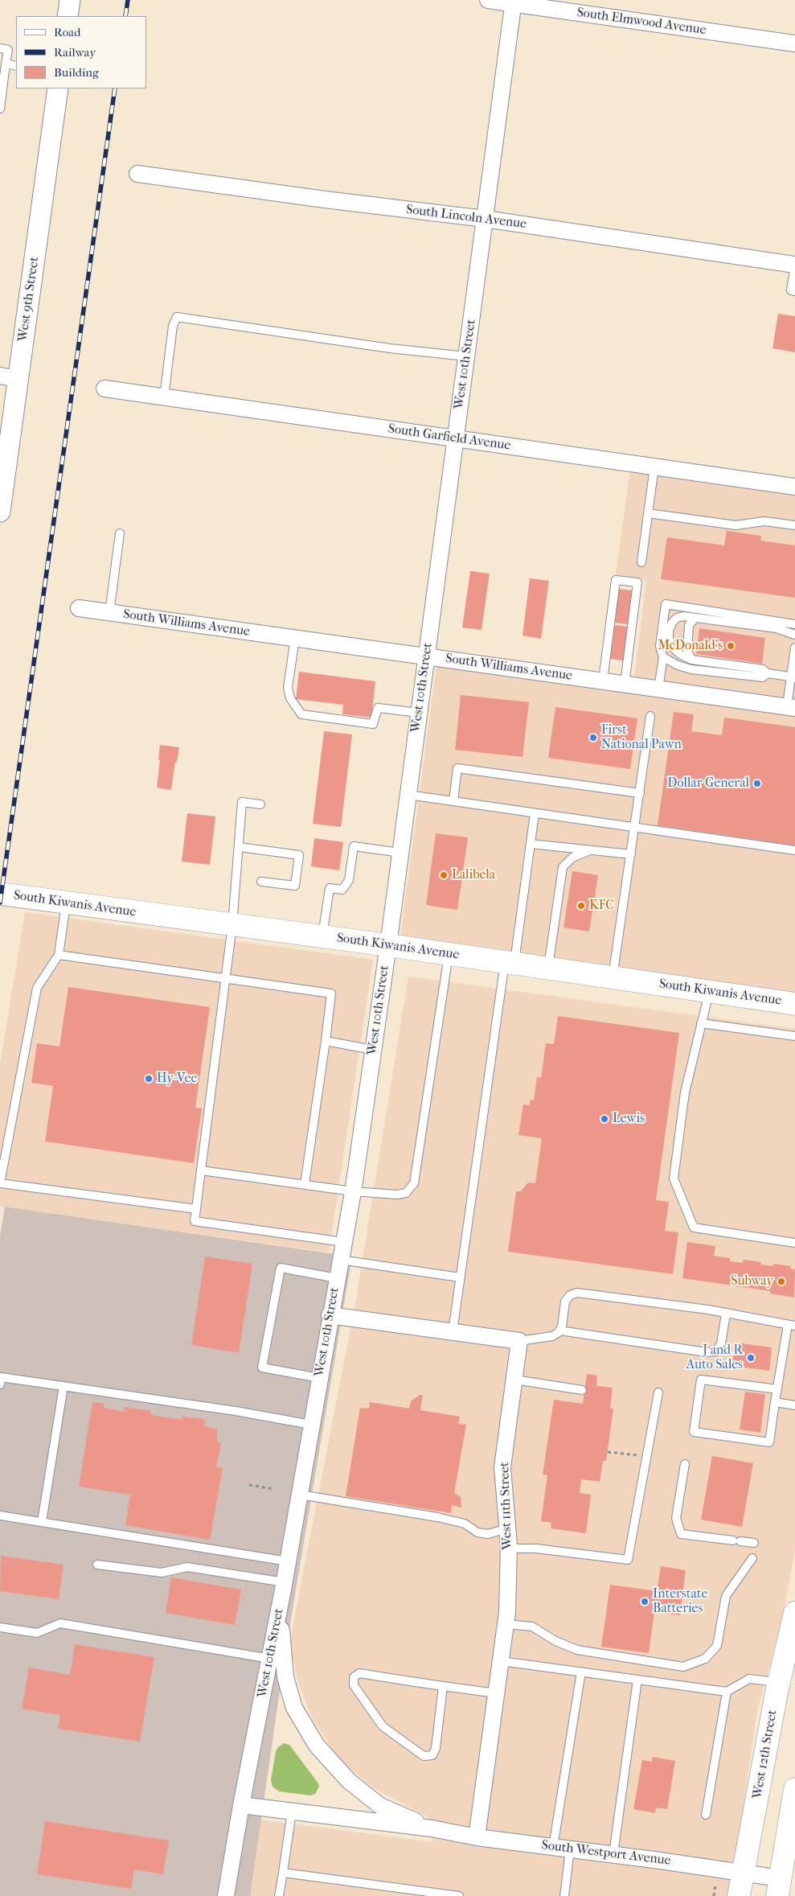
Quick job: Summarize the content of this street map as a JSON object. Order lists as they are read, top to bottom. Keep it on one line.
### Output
{"streets":{"main road":["South Kiwanis Avenue","West 12th Street"],"street":["South Elmwood Avenue","South Lincoln Avenue","West 9th Street","West 10th Street","South Garfield Avenue","South Williams Avenue","West 11th Street","South Westport Avenue"]},"crossings":[["South Elmwood Avenue","West 10th Street"],["South Lincoln Avenue","West 10th Street"],["West 10th Street","South Garfield Avenue"],["West 10th Street","South Williams Avenue"],["West 10th Street","South Kiwanis Avenue"],["West 10th Street","South Westport Avenue"],["West 11th Street","South Westport Avenue"],["West 12th Street","South Westport Avenue"]],"places":["McDonald's","First National Pawn","Dollar General","Lalibela","KFC","Hy-Vee","Lewis","Subway","J and R Auto Sales","Interstate Batteries"],"legend":["Road","Railway","Building"]}
